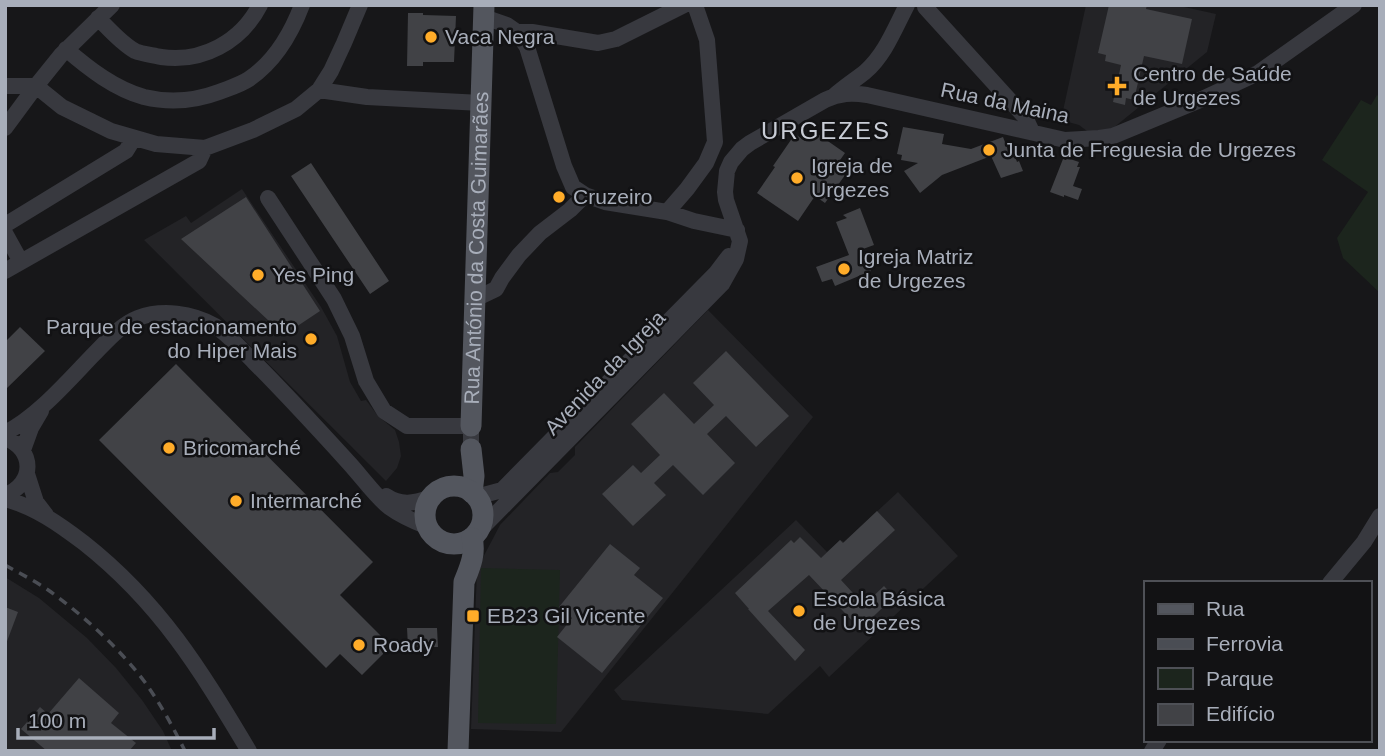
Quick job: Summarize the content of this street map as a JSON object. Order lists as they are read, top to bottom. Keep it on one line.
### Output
{"streets":{"main road":["Rua António da Costa Guimarães"],"street":["Rua da Maina","Avenida da Igreja"]},"crossings":[["Rua da Maina","Avenida da Igreja"]],"districts":["URGEZES"],"places":{"other":["Vaca Negra","Junta de Freguesia de Urgezes","Igreja de Urgezes","Cruzeiro","Igreja Matriz de Urgezes","Yes Ping","Parque de estacionamento do Hiper Mais","Bricomarché","Intermarché","Escola Básica de Urgezes","Roady"],"health":["Centro de Saúde de Urgezes"],"transit":["EB23 Gil Vicente"]},"legend":["Rua","Ferrovia","Parque","Edifício"],"scale_bar":"100 m"}
